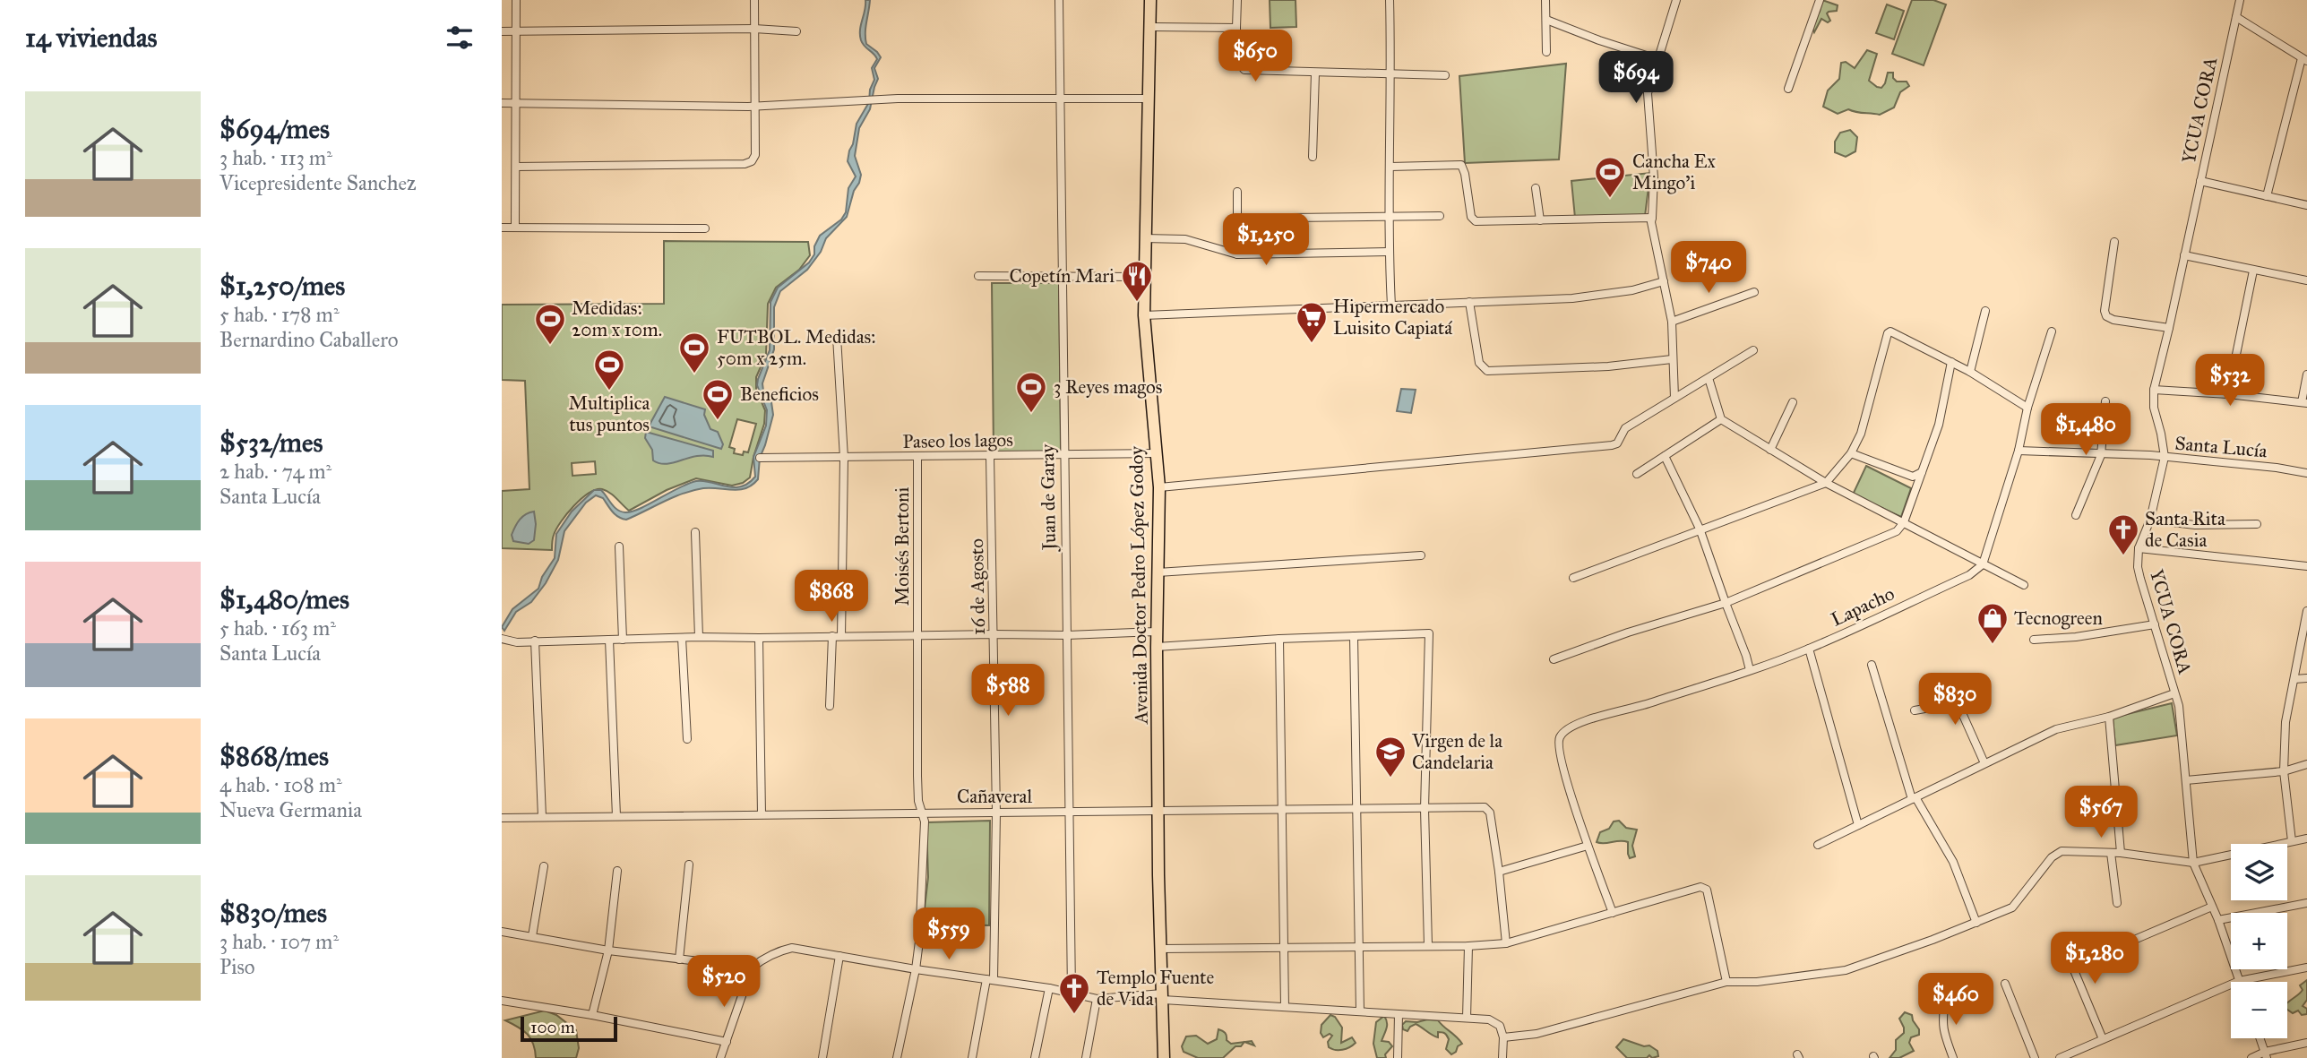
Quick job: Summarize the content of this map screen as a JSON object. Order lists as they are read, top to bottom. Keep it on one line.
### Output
{"streets":{"main road":["Avenida Doctor Pedro López Godoy"],"street":["YCUA CORA","Paseo los lagos","Santa Lucía","Juan de Garay","Moisés Bertoni","16 de Agosto","Lapacho","Cañaveral"]},"crossings":[["YCUA CORA","Santa Lucía"],["Paseo los lagos","Juan de Garay"],["Paseo los lagos","Moisés Bertoni"],["Paseo los lagos","Avenida Doctor Pedro López Godoy"],["Paseo los lagos","16 de Agosto"],["Juan de Garay","Cañaveral"],["Moisés Bertoni","Cañaveral"],["Avenida Doctor Pedro López Godoy","Cañaveral"],["16 de Agosto","Cañaveral"]],"places":{"sports":["Cancha Ex Mingo'i","Medidas: 20m x 10m.","FUTBOL. Medidas: 50m x 25m.","Multiplica tus puntos","3 Reyes magos","Beneficios"],"restaurant":["Copetín Mari"],"supermarket":["Hipermercado Luisito Capiatá"],"church":["Santa Rita de Casia","Templo Fuente de Vida"],"shop":["Tecnogreen"],"school or university":["Virgen de la Candelaria"]},"scale_bar":"100 m","page":{"heading":"14 viviendas","price":["$650","$694","$1,250","$740","$532","$1,480","$868","$588","$830","$567","$559","$1,280","$520","$460"],"list":[{"name":"$694/mes","note":"3 hab. · 113 m² · Vicepresidente Sanchez"},{"name":"$1,250/mes","note":"5 hab. · 178 m² · Bernardino Caballero"},{"name":"$532/mes","note":"2 hab. · 74 m² · Santa Lucía"},{"name":"$1,480/mes","note":"5 hab. · 163 m² · Santa Lucía"},{"name":"$868/mes","note":"4 hab. · 108 m² · Nueva Germania"},{"name":"$830/mes","note":"3 hab. · 107 m² · Piso"}],"map_buttons":["+","−"],"scale":"100 m"}}
